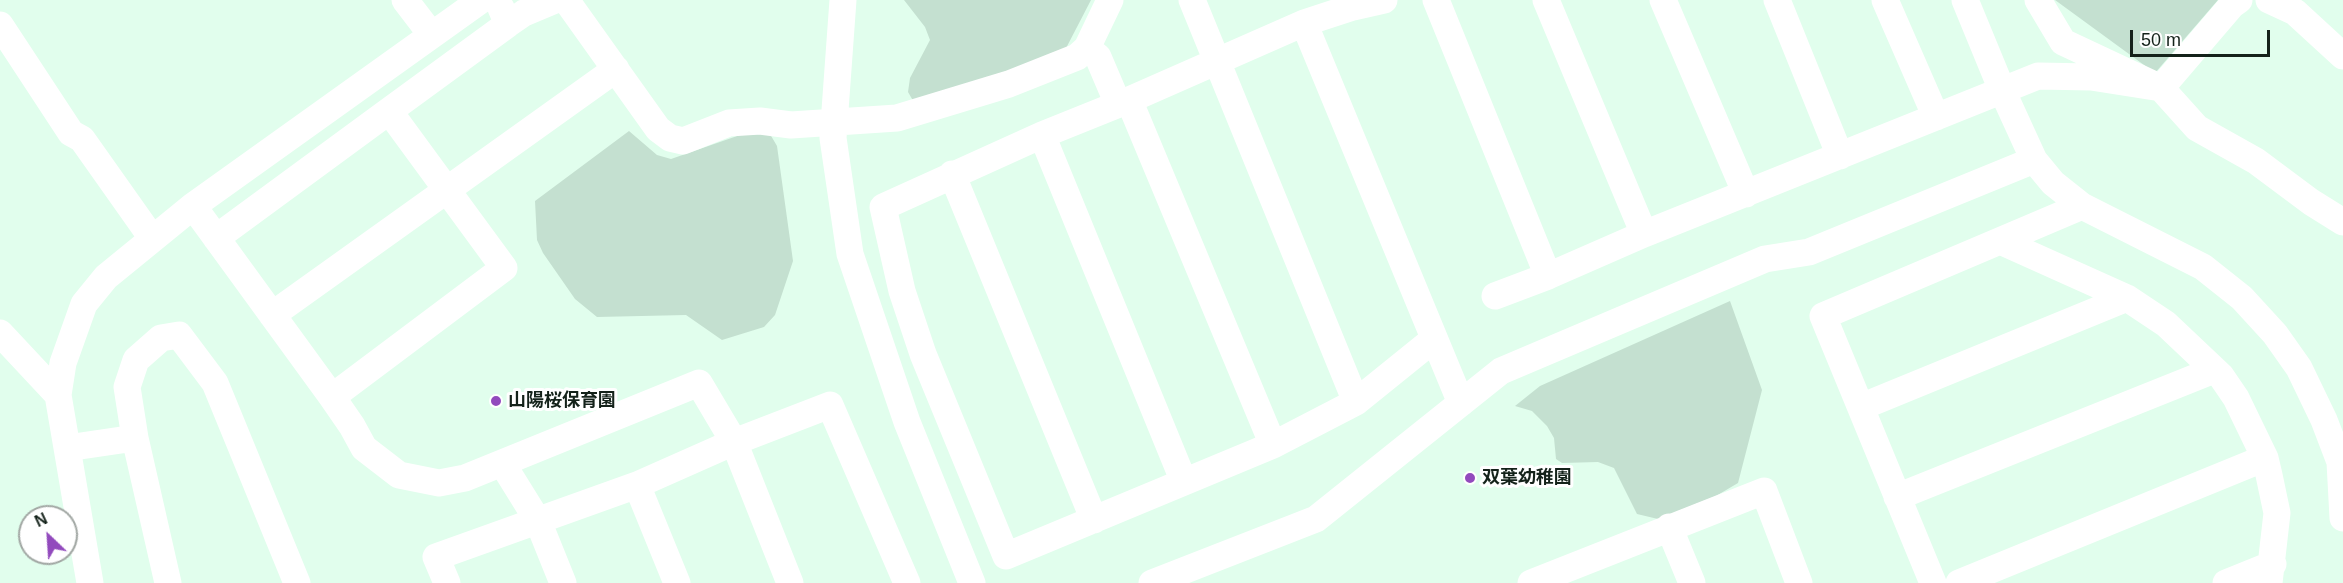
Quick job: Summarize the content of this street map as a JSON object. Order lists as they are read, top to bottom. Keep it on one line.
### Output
{"places":["山陽桜保育園","双葉幼稚園"],"scale_bar":"50 m","north":"top left"}
